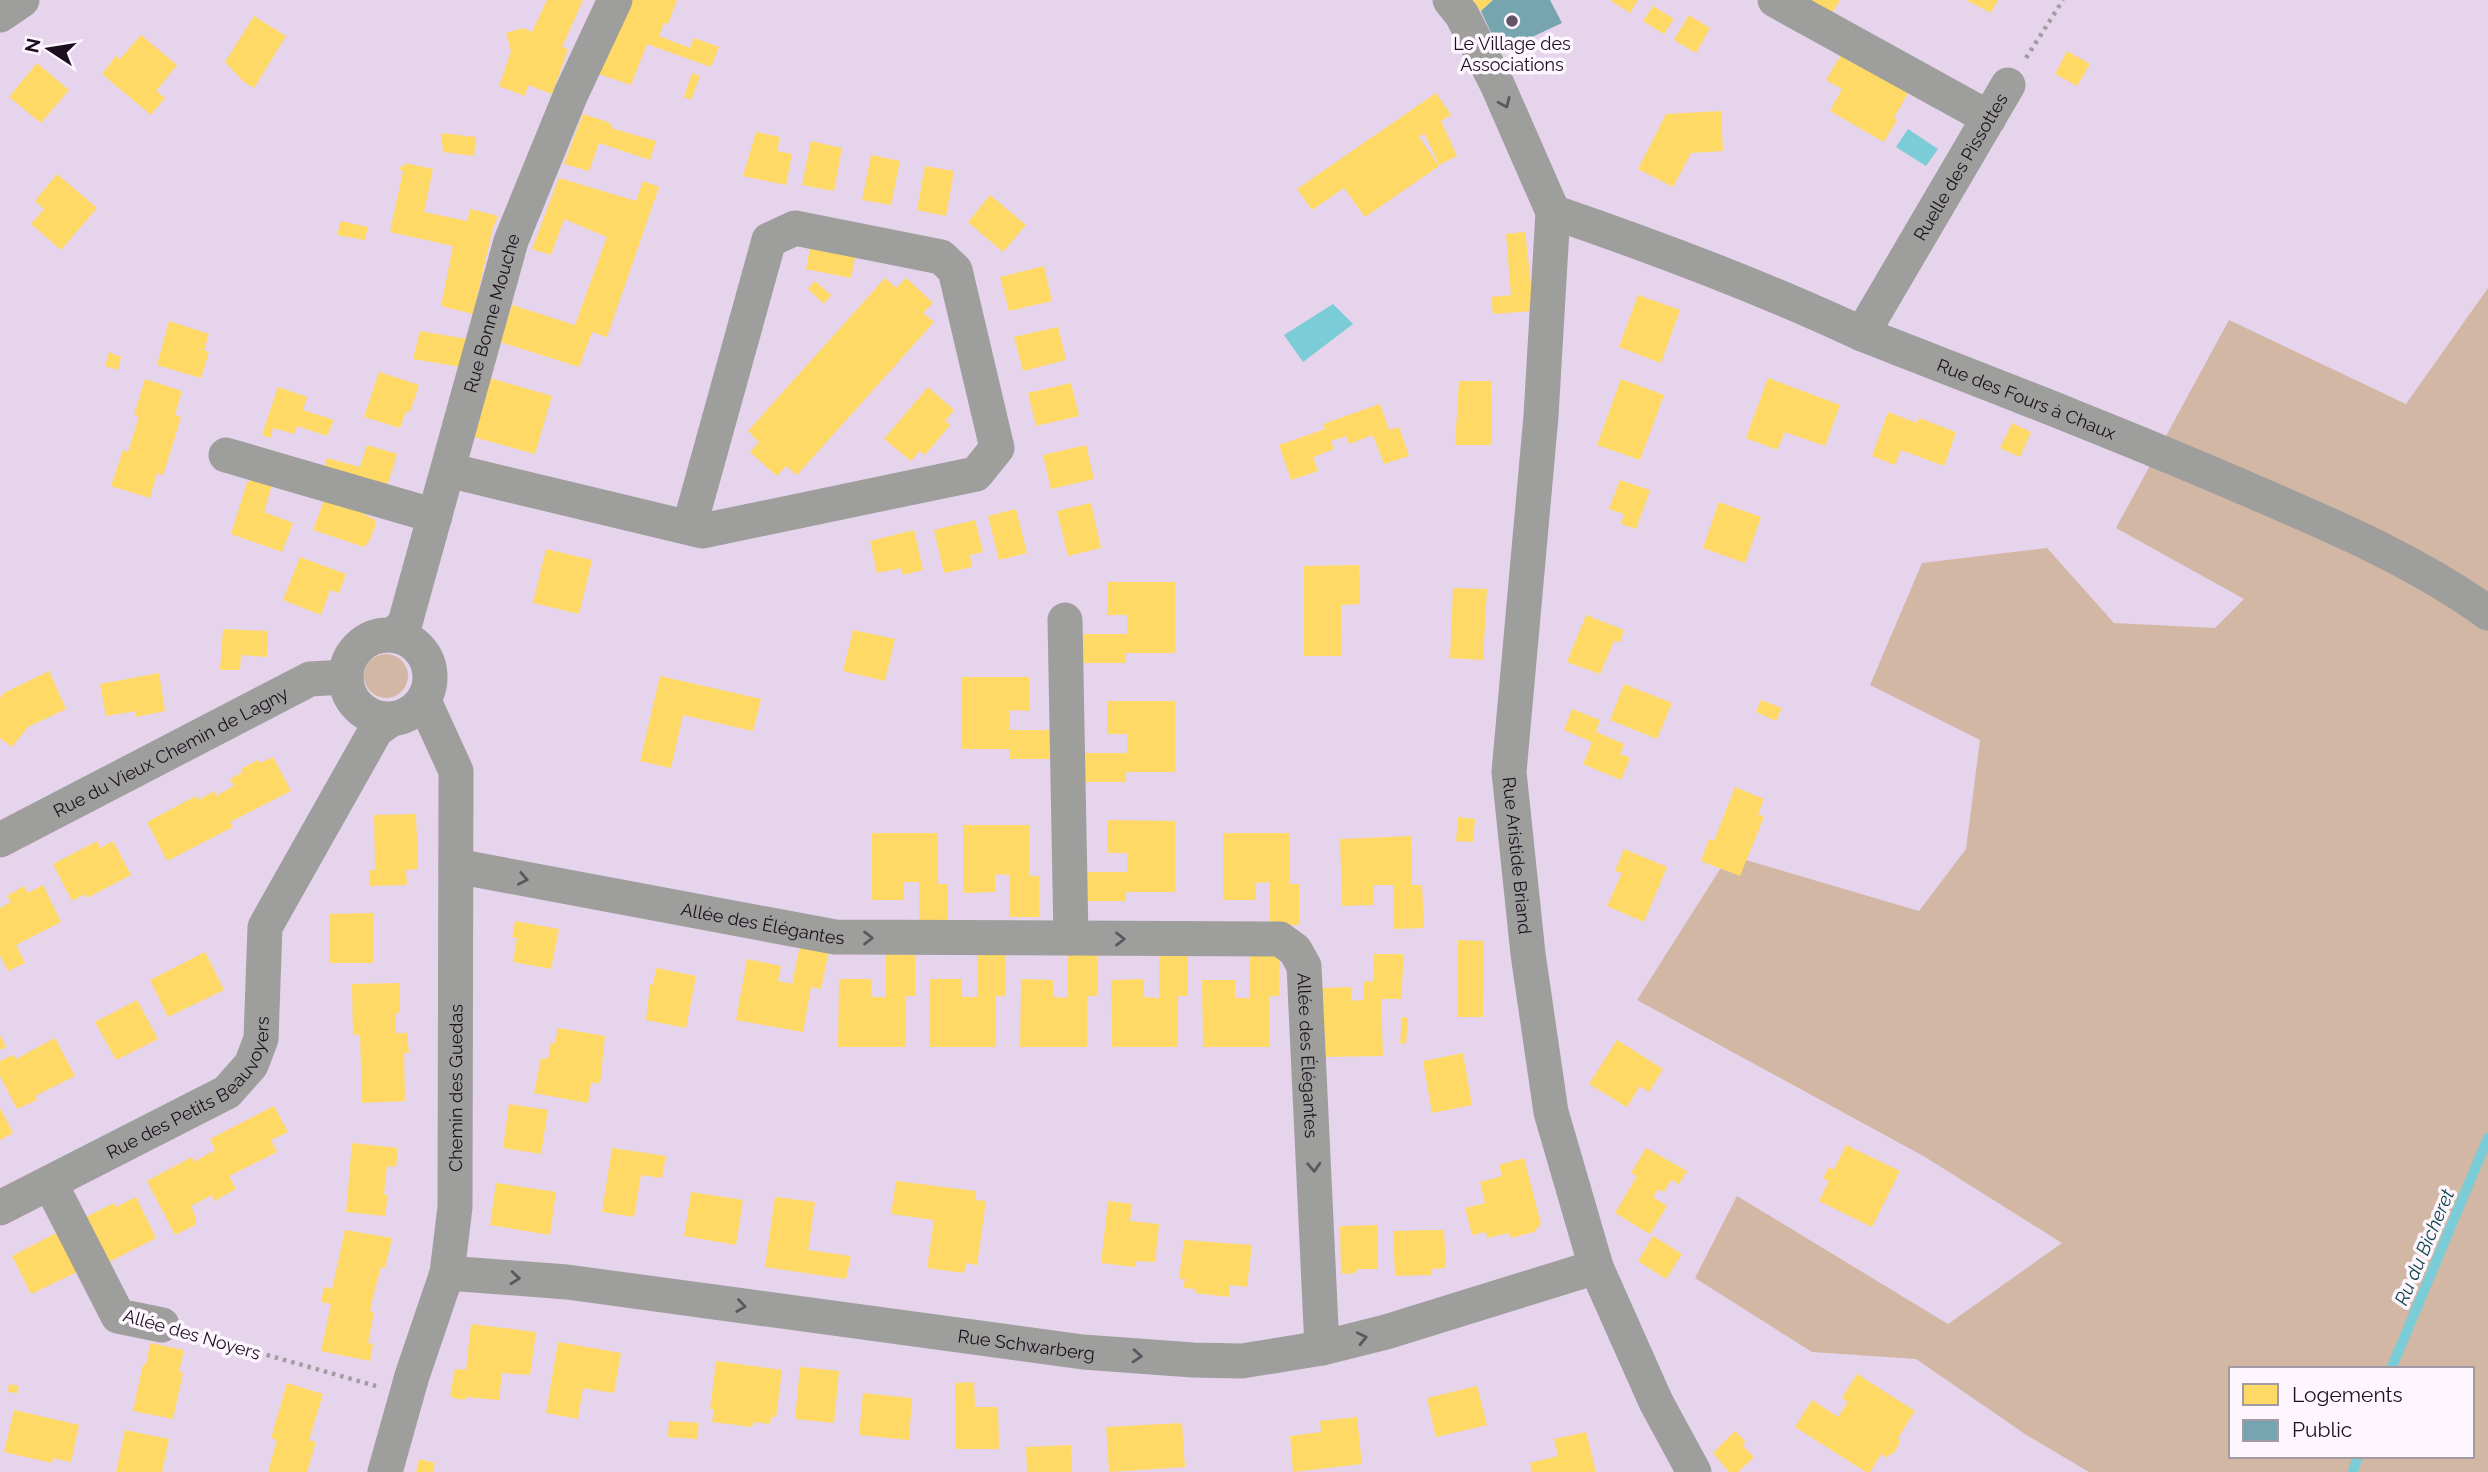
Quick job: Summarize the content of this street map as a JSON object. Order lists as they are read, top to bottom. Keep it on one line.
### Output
{"streets":{"street":["Ruelle des Pissottes","Rue Bonne Mouche","Rue des Fours à Chaux","Rue du Vieux Chemin de Lagny","Rue Aristide Briand","Allée des Élégantes","Rue des Petits Beauvoyers","Chemin des Guedas","Allée des Noyers","Rue Schwarberg"]},"crossings":[["Ruelle des Pissottes","Rue des Fours à Chaux"],["Rue Bonne Mouche","Rue du Vieux Chemin de Lagny"],["Rue Bonne Mouche","Rue des Petits Beauvoyers"],["Rue Bonne Mouche","Chemin des Guedas"],["Rue des Fours à Chaux","Rue Aristide Briand"],["Rue du Vieux Chemin de Lagny","Rue des Petits Beauvoyers"],["Rue du Vieux Chemin de Lagny","Chemin des Guedas"],["Rue Aristide Briand","Rue Schwarberg"],["Allée des Élégantes","Chemin des Guedas"],["Allée des Élégantes","Rue Schwarberg"],["Rue des Petits Beauvoyers","Chemin des Guedas"],["Rue des Petits Beauvoyers","Allée des Noyers"],["Chemin des Guedas","Allée des Noyers"],["Chemin des Guedas","Rue Schwarberg"]],"one_way":["Rue Schwarberg"],"water":["Ru du Bicheret"],"places":["Le Village des Associations"],"legend":["Logements","Public"],"north":"left"}
